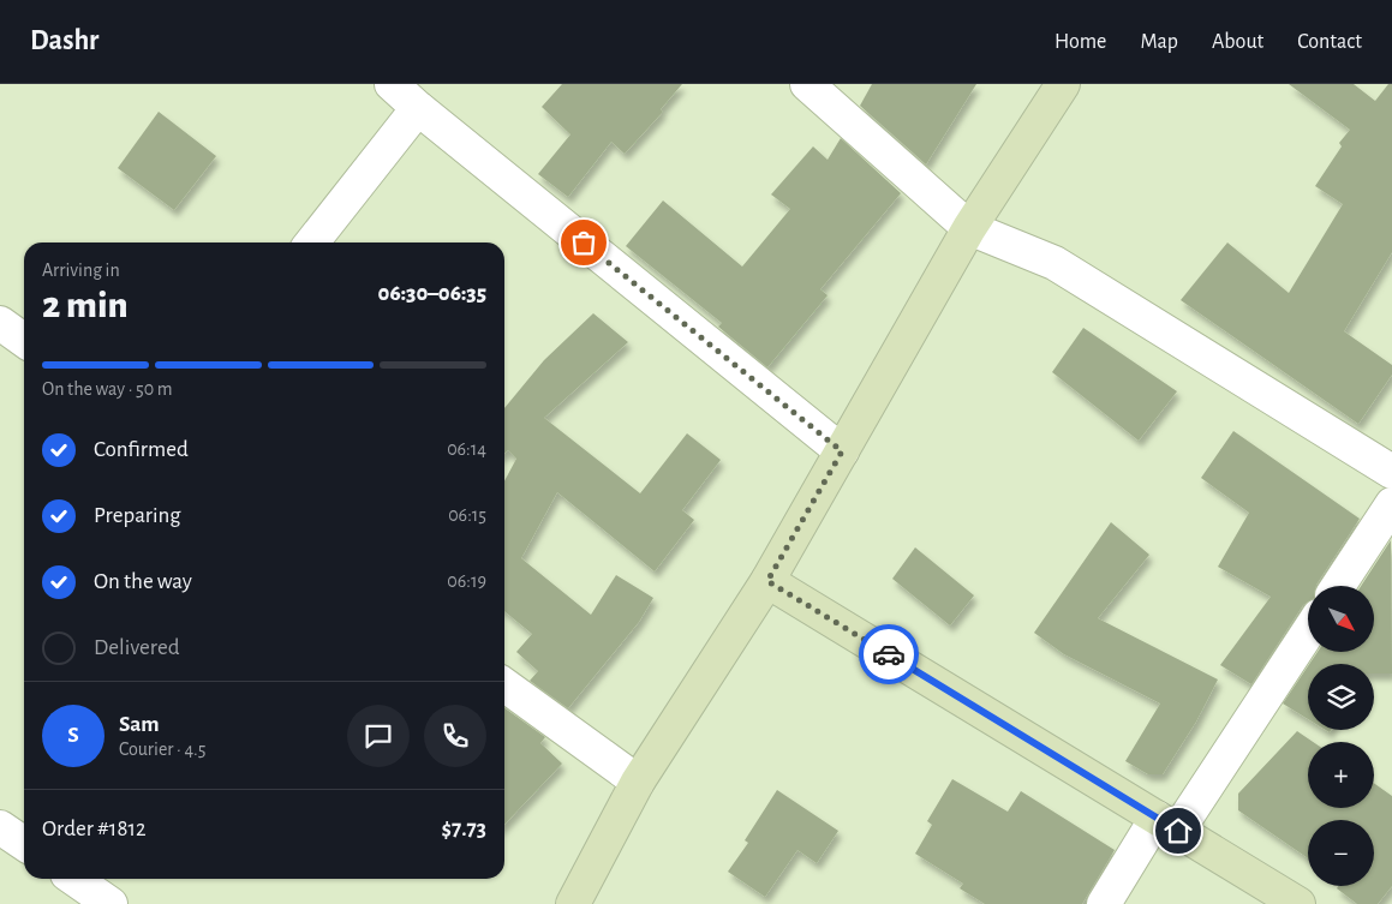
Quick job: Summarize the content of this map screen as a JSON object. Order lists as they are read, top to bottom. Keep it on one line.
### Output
{"north":"bottom right","page":{"header":"Dashr","nav":["Home","Map","About","Contact"],"heading":["2 min","Arriving in","06:30–06:35"],"panel":["Sam","Courier · 4.5","Order #1812","$7.73"],"bar":"On the way · 50 m","list":[["Confirmed","06:14"],["Preparing","06:15"],["On the way","06:19"],"Delivered"],"map_buttons":["+","−"],"round":"S"}}
